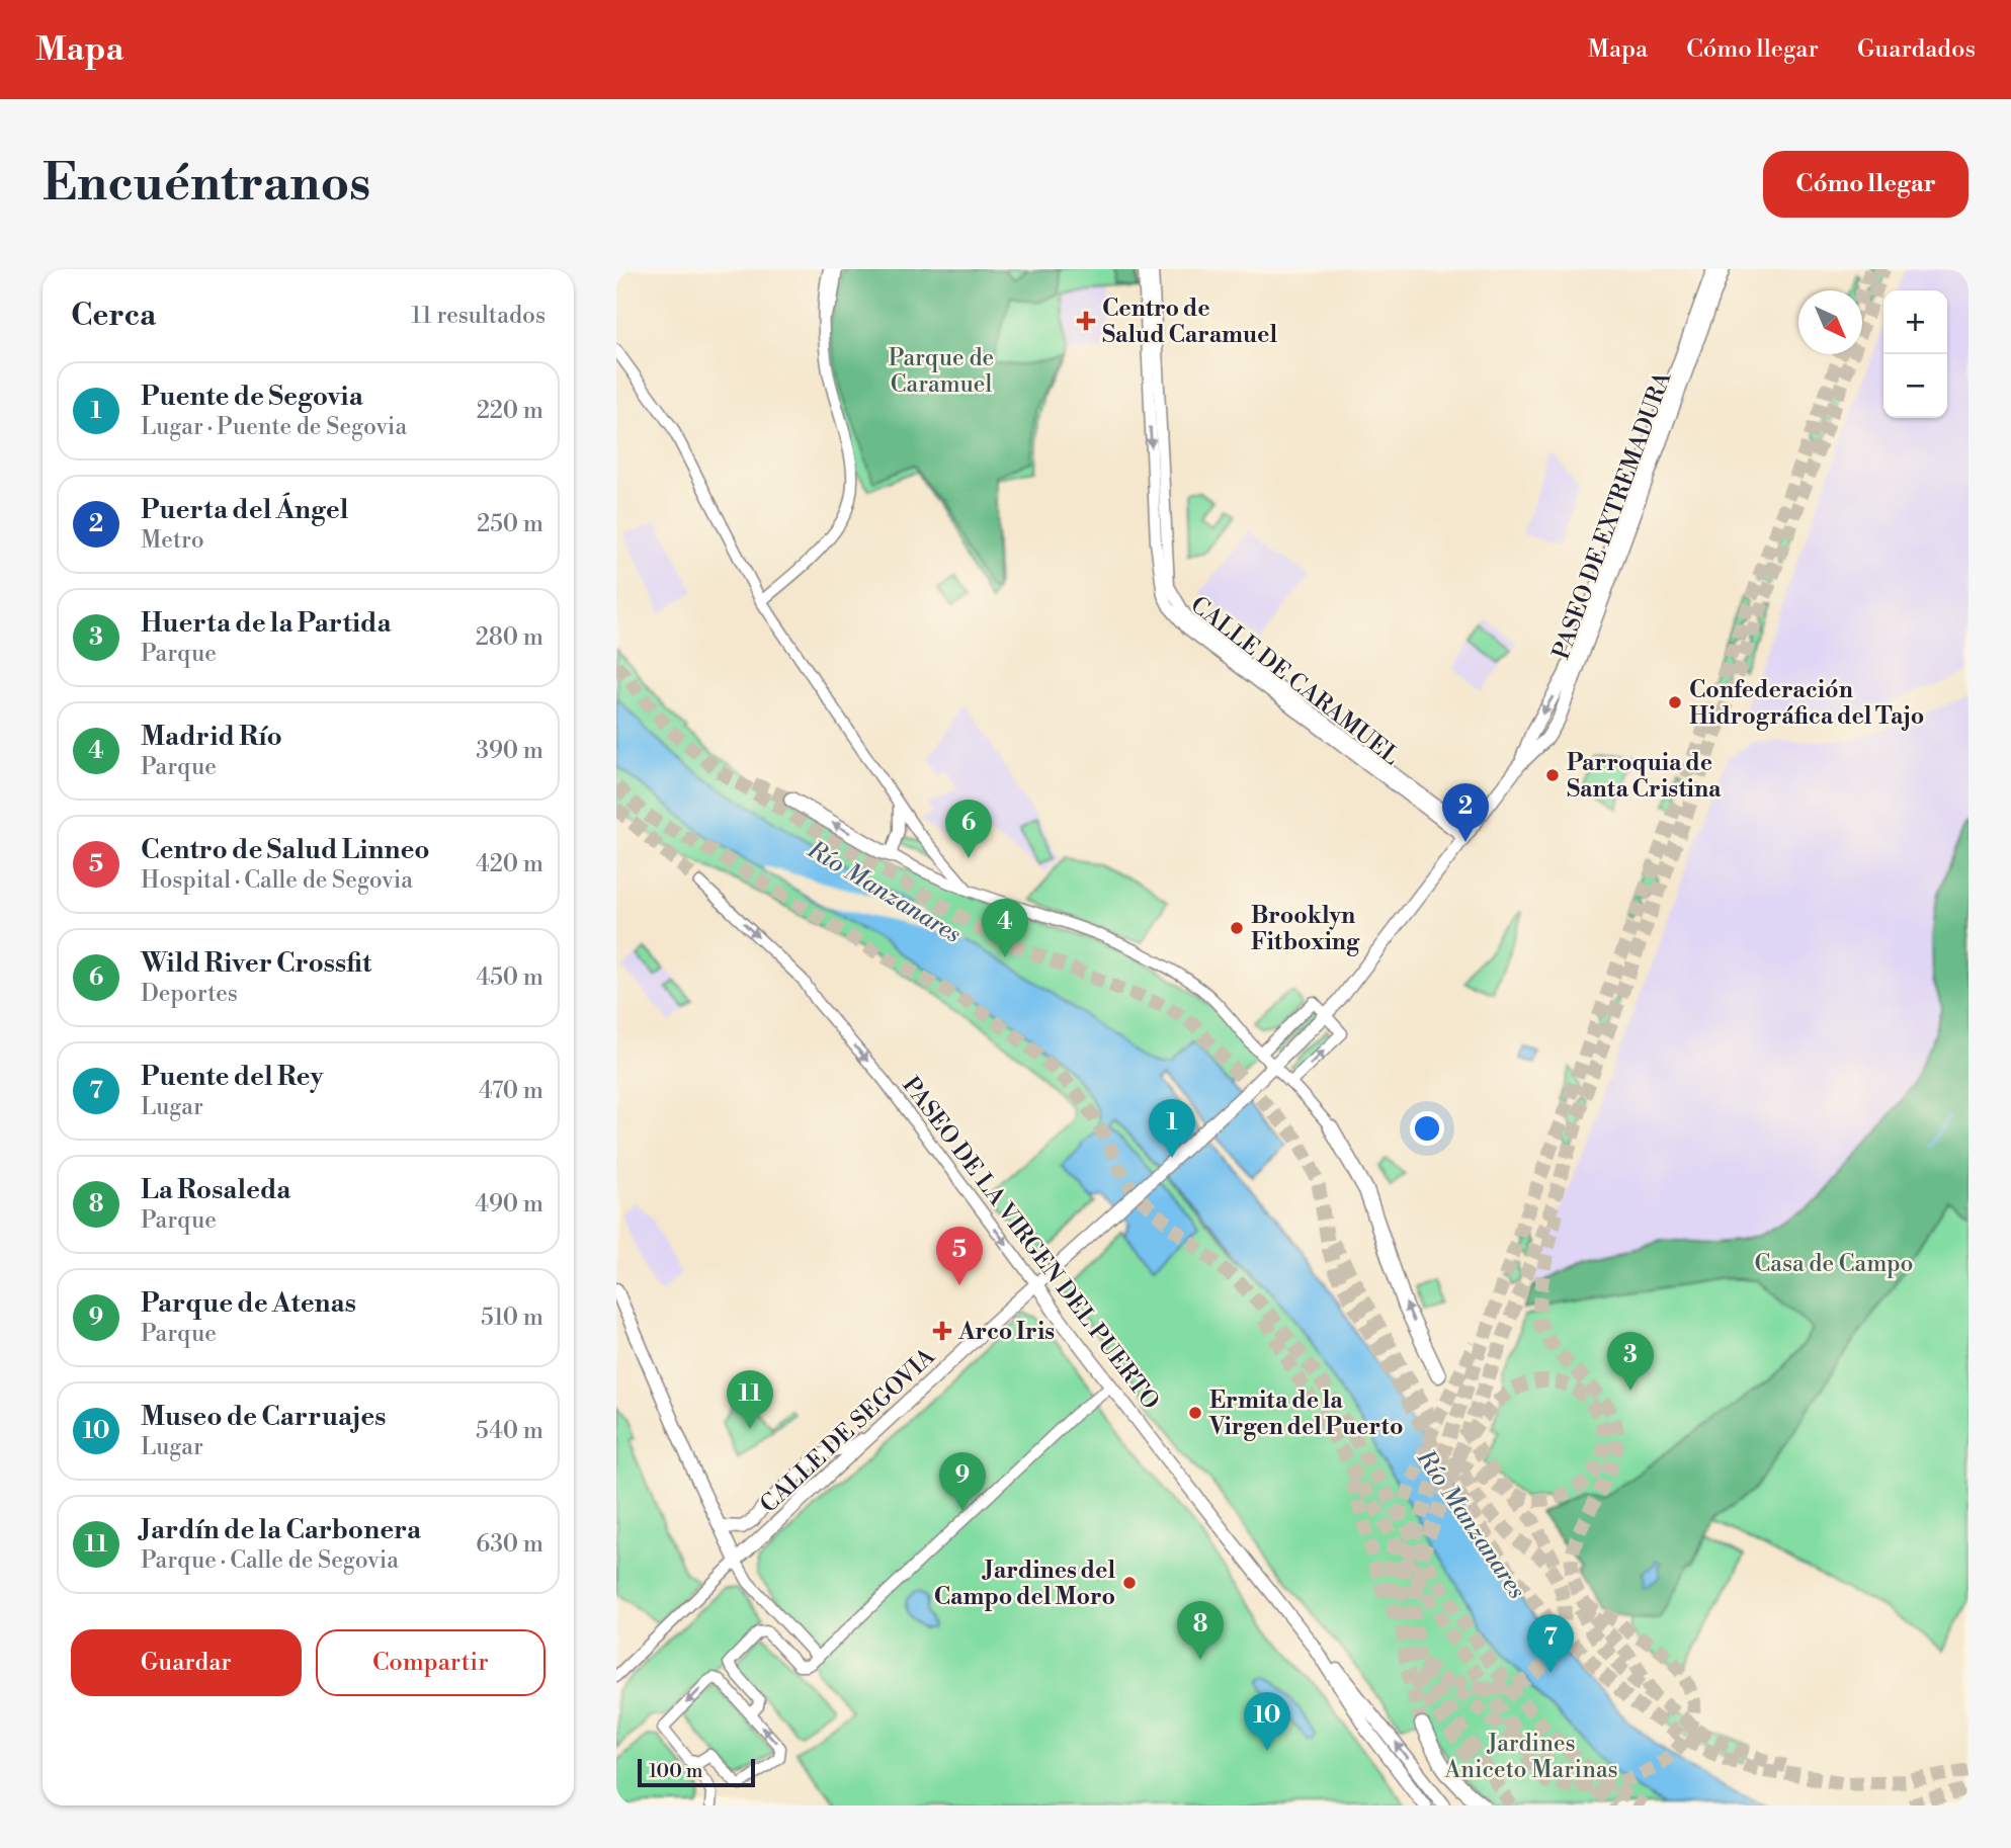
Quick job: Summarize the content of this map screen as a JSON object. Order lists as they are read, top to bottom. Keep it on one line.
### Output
{"streets":{"main road":["PASEO DE EXTREMADURA","PASEO DE LA VIRGEN DEL PUERTO","CALLE DE SEGOVIA"],"street":["CALLE DE CARAMUEL"]},"crossings":[["PASEO DE EXTREMADURA","CALLE DE CARAMUEL"],["PASEO DE EXTREMADURA","CALLE DE SEGOVIA"],["PASEO DE LA VIRGEN DEL PUERTO","CALLE DE SEGOVIA"]],"water":["Río Manzanares"],"parks":["Parque de Caramuel","Casa de Campo","Jardines Aniceto Marinas"],"places":{"health":["Centro de Salud Caramuel","Arco Iris"],"other":["Confederación Hidrográfica del Tajo","Parroquia de Santa Cristina","Brooklyn Fitboxing","Ermita de la Virgen del Puerto","Jardines del Campo del Moro"]},"scale_bar":"100 m","north":"bottom right","page":{"header":"Mapa","nav":["Mapa","Cómo llegar","Guardados"],"buttons":["Cómo llegar",["Guardar","Compartir"]],"title":"Encuéntranos","heading":["Cerca","11 resultados"],"map_buttons":["+","−"],"list":[{"mark":"1","name":"Puente de Segovia","note":"Lugar · Puente de Segovia","value":"220 m"},{"mark":"2","name":"Puerta del Ángel","note":"Metro","value":"250 m"},{"mark":"3","name":"Huerta de la Partida","note":"Parque","value":"280 m"},{"mark":"4","name":"Madrid Río","note":"Parque","value":"390 m"},{"mark":"5","name":"Centro de Salud Linneo","note":"Hospital · Calle de Segovia","value":"420 m"},{"mark":"6","name":"Wild River Crossfit","note":"Deportes","value":"450 m"},{"mark":"7","name":"Puente del Rey","note":"Lugar","value":"470 m"},{"mark":"8","name":"La Rosaleda","note":"Parque","value":"490 m"},{"mark":"9","name":"Parque de Atenas","note":"Parque","value":"510 m"},{"mark":"10","name":"Museo de Carruajes","note":"Lugar","value":"540 m"},{"mark":"11","name":"Jardín de la Carbonera","note":"Parque · Calle de Segovia","value":"630 m"}],"pins":["2","6","4","1","5","3","11","9","8","7","10"],"scale":"100 m"}}
